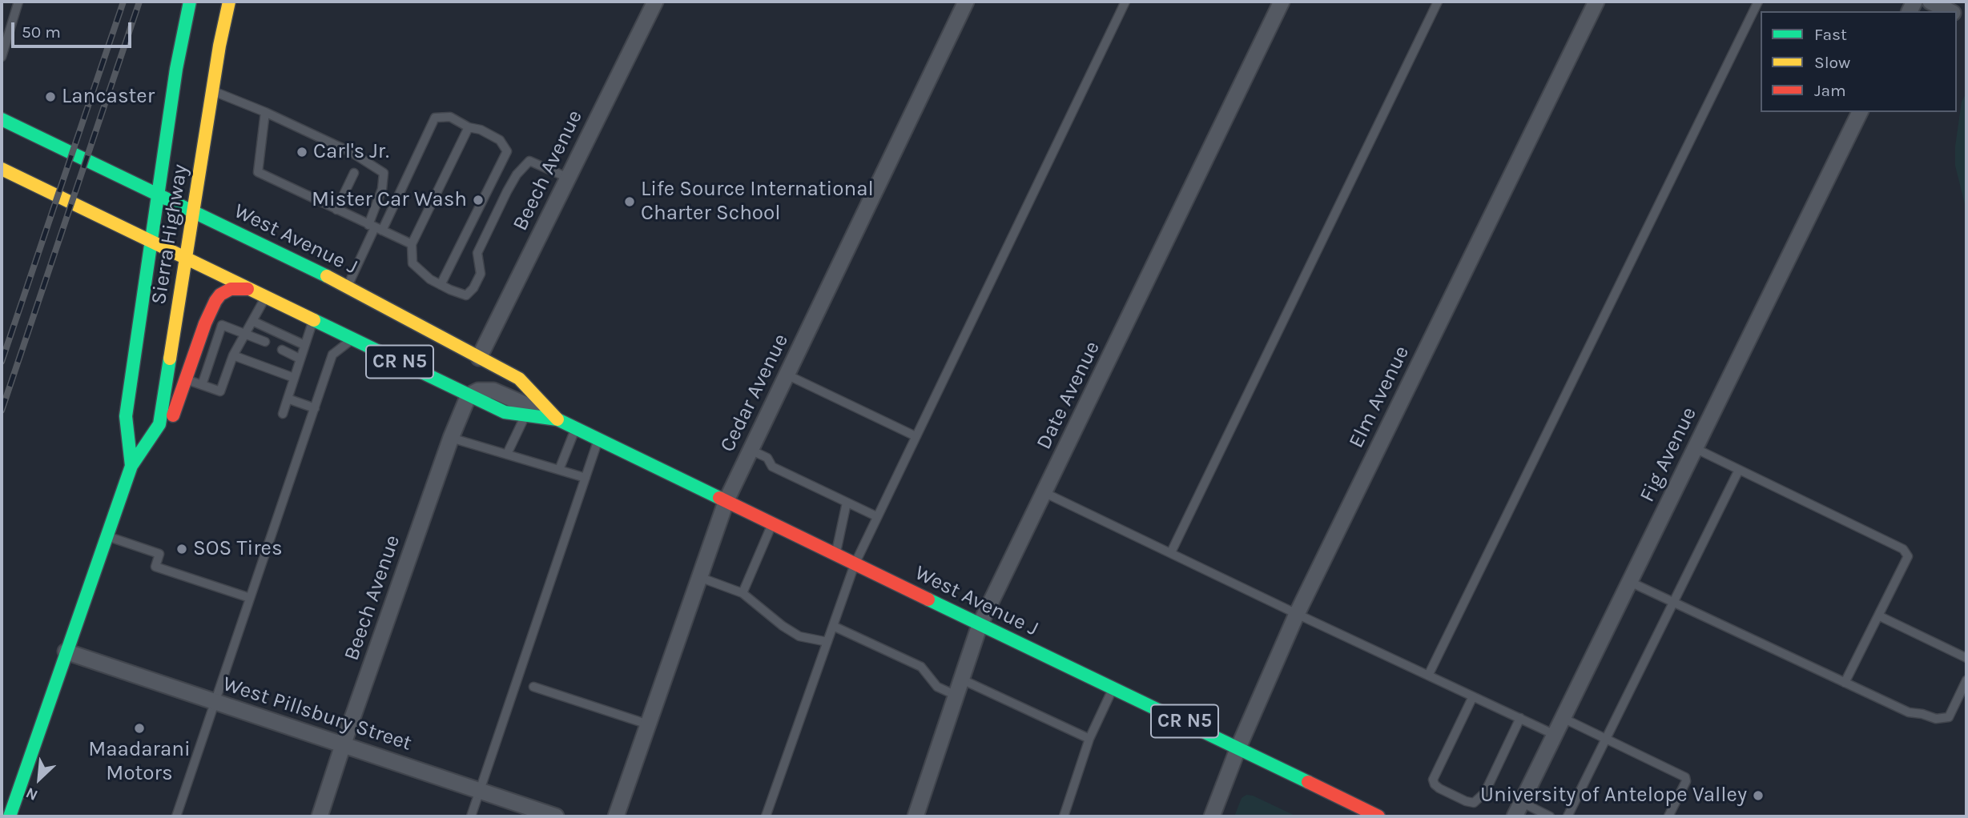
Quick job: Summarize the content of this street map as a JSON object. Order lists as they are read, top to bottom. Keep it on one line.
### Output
{"streets":{"main road":["Sierra Highway","West Avenue J","CR N5"],"street":["Beech Avenue","Cedar Avenue","Date Avenue","Elm Avenue","Fig Avenue","West Pillsbury Street"]},"crossings":[["Beech Avenue","West Avenue J"],["Beech Avenue","West Pillsbury Street"],["Sierra Highway","West Avenue J"],["Sierra Highway","West Pillsbury Street"],["West Avenue J","Cedar Avenue"],["West Avenue J","Date Avenue"],["West Avenue J","Elm Avenue"]],"places":["Lancaster","Carl's Jr.","Mister Car Wash","Life Source International Charter School","SOS Tires","Maadarani Motors","University of Antelope Valley"],"legend":["Fast","Slow","Jam"],"scale_bar":"50 m","north":"bottom left"}
